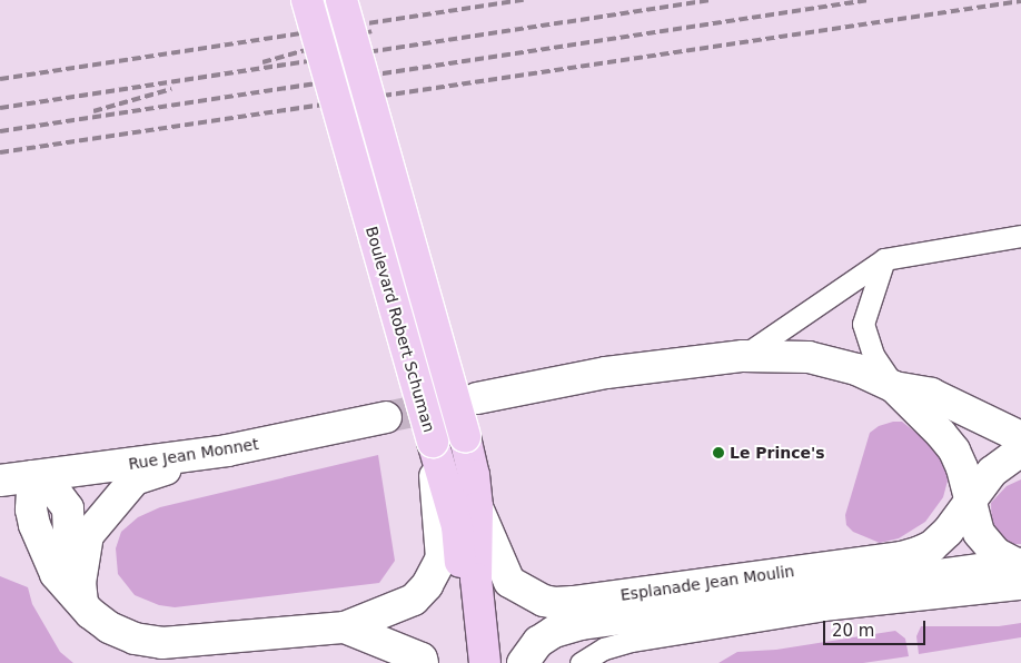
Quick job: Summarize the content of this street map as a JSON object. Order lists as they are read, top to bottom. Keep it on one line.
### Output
{"streets":{"main road":["Boulevard Robert Schuman"],"street":["Rue Jean Monnet","Esplanade Jean Moulin"]},"places":["Le Prince's"],"scale_bar":"20 m"}
